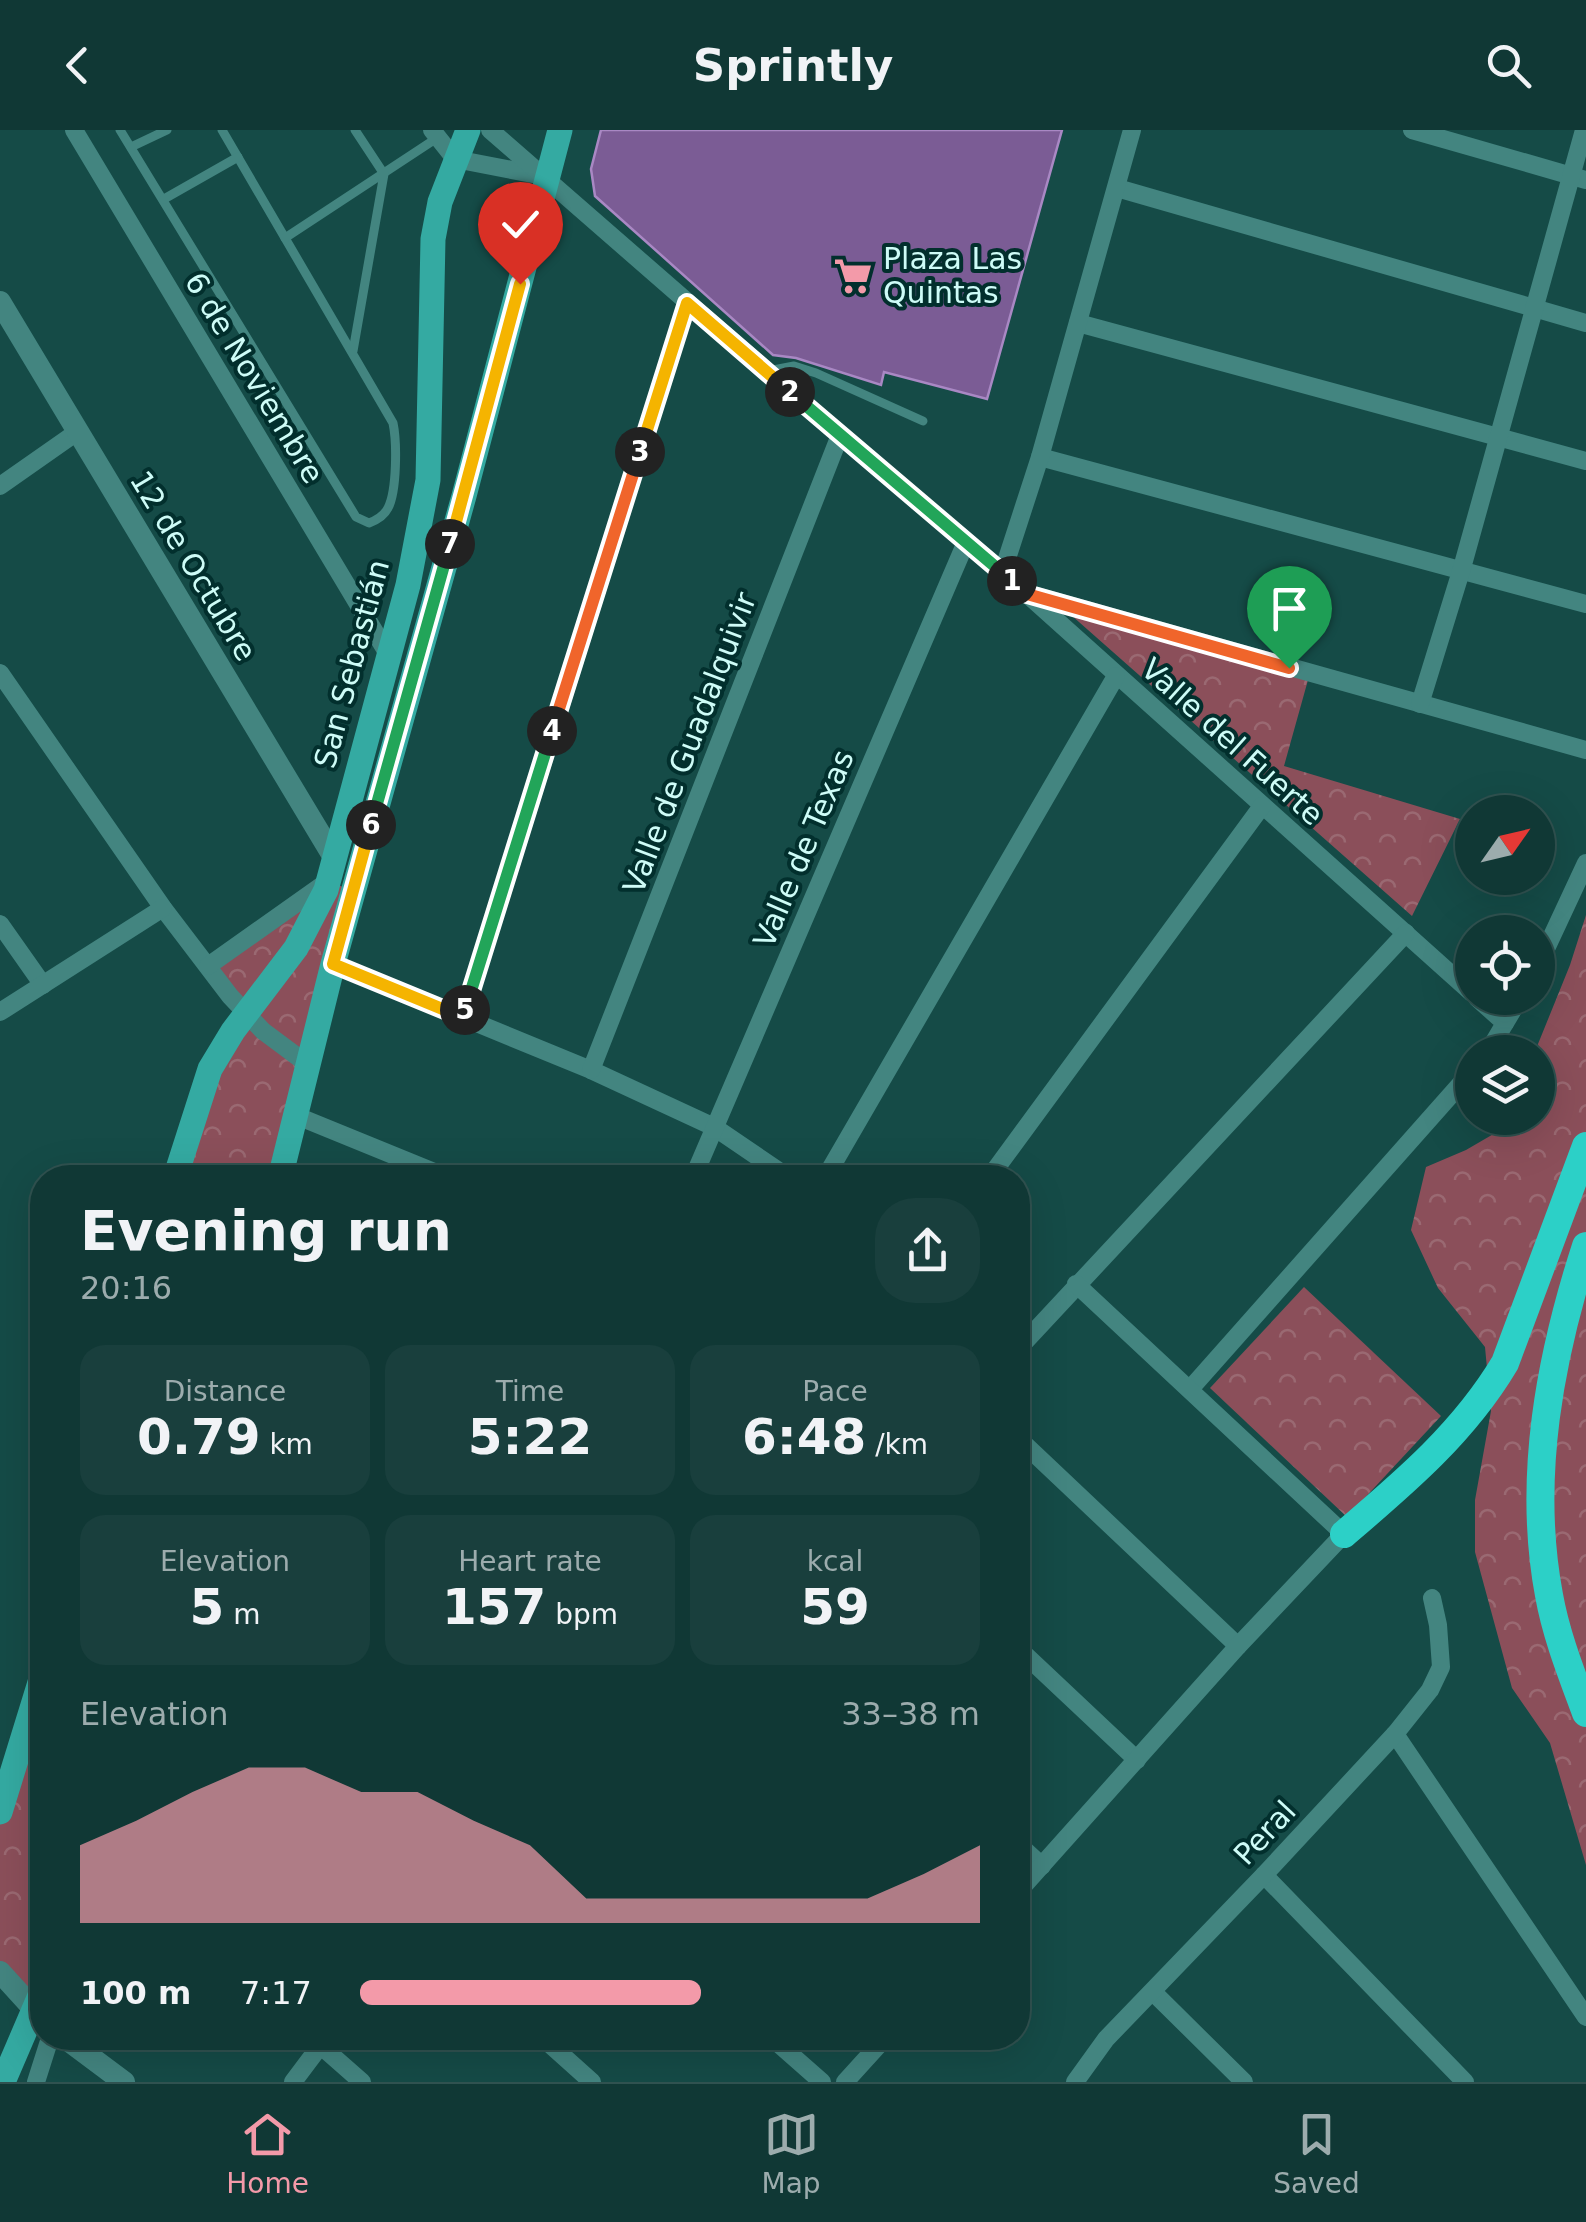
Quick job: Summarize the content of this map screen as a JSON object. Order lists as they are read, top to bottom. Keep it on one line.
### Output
{"streets":{"main road":["San Sebastián"],"street":["6 de Noviembre","12 de Octubre","Valle del Fuerte","Valle de Guadalquivir","Valle de Texas","Peral"]},"crossings":[["6 de Noviembre","San Sebastián"],["12 de Octubre","San Sebastián"],["San Sebastián","Valle del Fuerte"],["Valle del Fuerte","Valle de Guadalquivir"],["Valle del Fuerte","Valle de Texas"]],"places":{"supermarket":["Plaza Las Quintas"]},"north":"top right","page":{"header":"Sprintly","pins":["2","3","7","1","4","6","5"],"heading":["Evening run","20:16"],"stats":[["Distance","0.79 km"],["Time","5:22"],["Pace","6:48 /km"],["Elevation","5 m"],["Heart rate","157 bpm"],["kcal","59"]],"chart":["Elevation","33–38 m"],"list":[{"name":"100 m","note":"7:17"}],"tabs":["Home","Map","Saved"]}}
